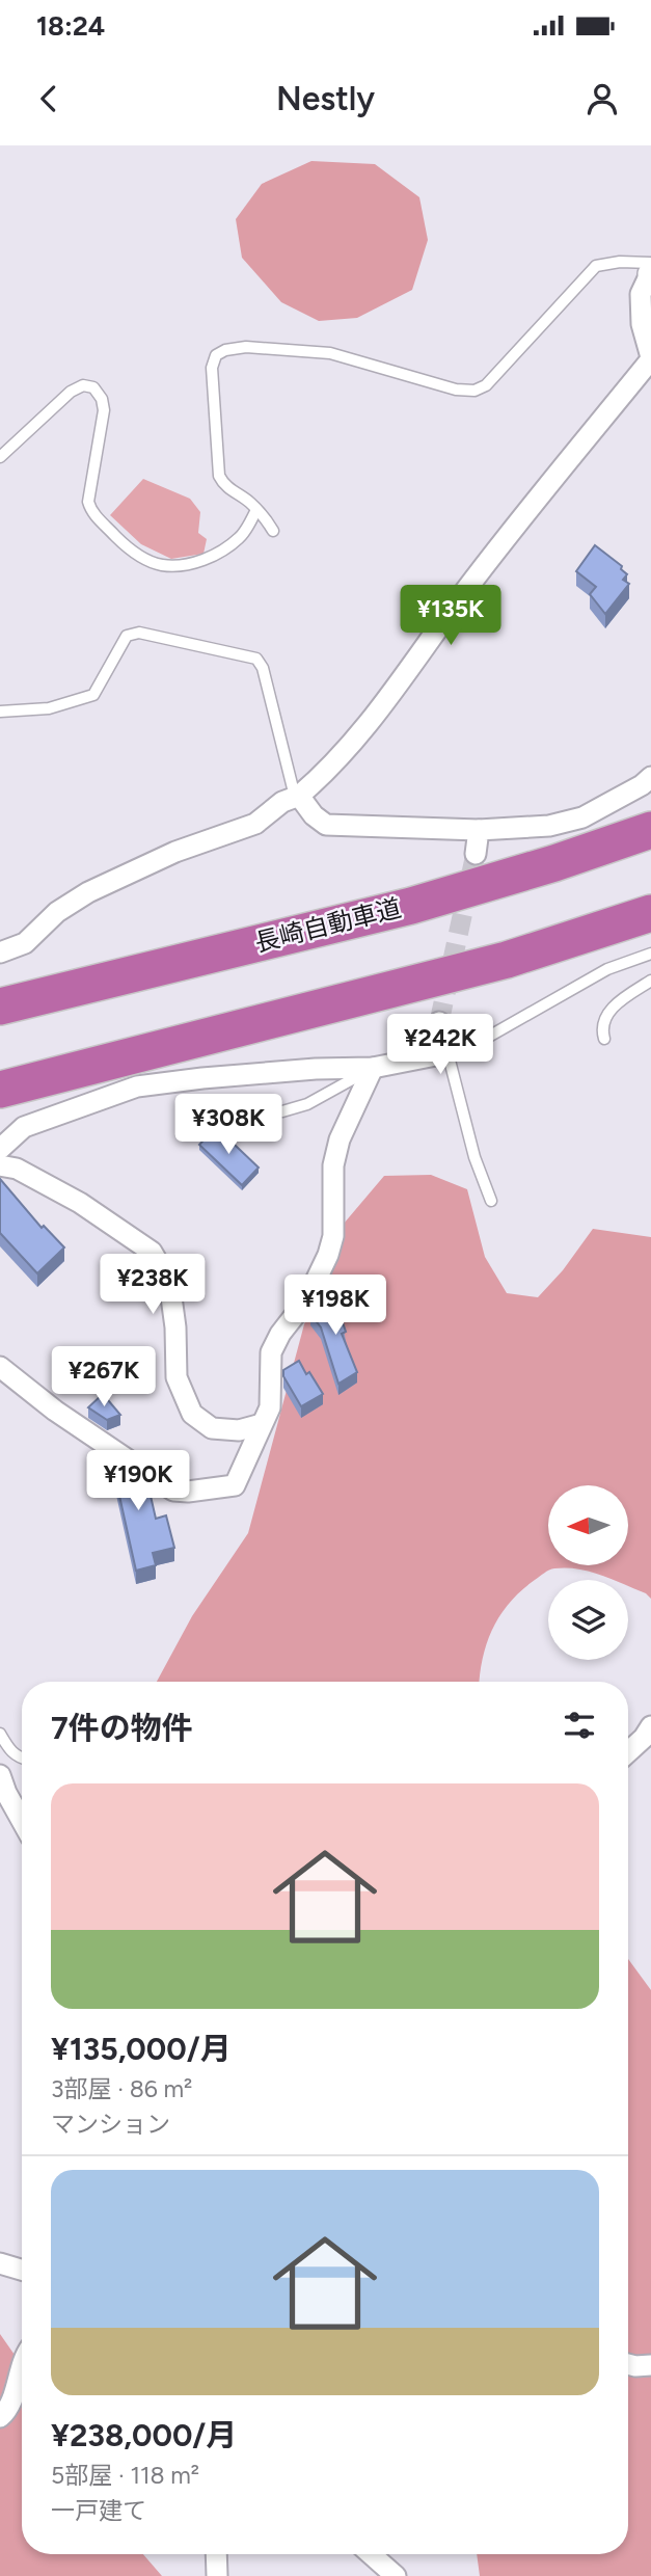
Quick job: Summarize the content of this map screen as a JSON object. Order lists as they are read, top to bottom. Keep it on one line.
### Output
{"streets":{"highway":["長崎自動車道"]},"north":"left","page":{"status":"18:24","header":"Nestly","price":["¥135K","¥242K","¥308K","¥238K","¥198K","¥267K","¥190K"],"heading":"7件の物件","list":[{"name":"¥135,000/月","note":"3部屋 · 86 m² · マンション"},{"name":"¥238,000/月","note":"5部屋 · 118 m² · 一戸建て"}]}}
